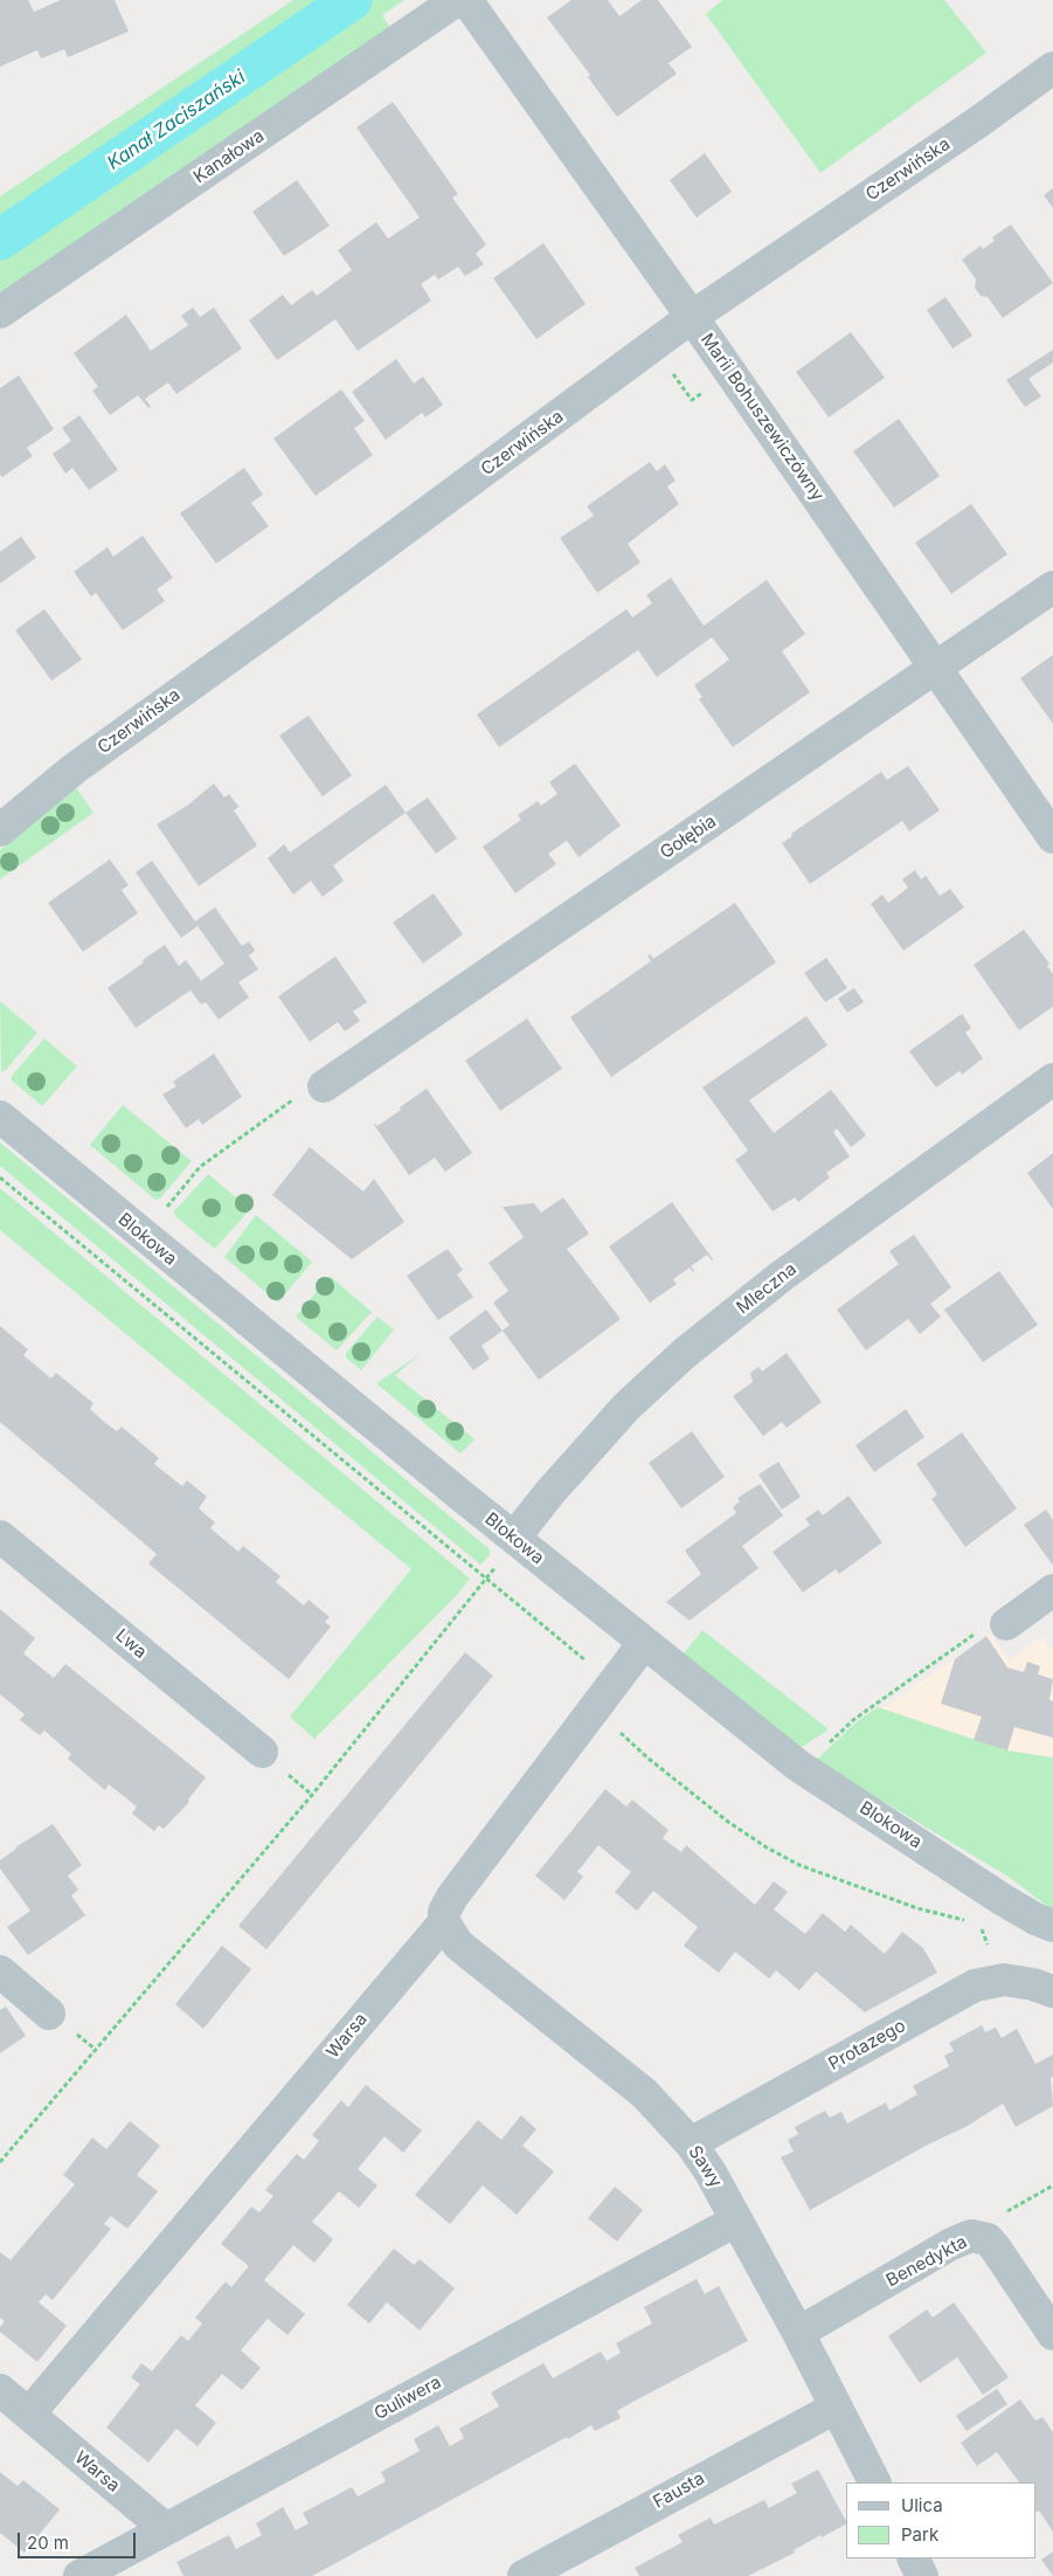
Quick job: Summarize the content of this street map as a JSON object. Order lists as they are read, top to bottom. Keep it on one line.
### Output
{"streets":{"street":["Kanałowa","Czerwińska","Marii Bohuszewiczówny","Gołębia","Blokowa","Mleczna","Lwa","Warsa","Protazego","Sawy","Benedykta","Guliwera","Fausta"]},"crossings":[["Czerwińska","Marii Bohuszewiczówny"],["Marii Bohuszewiczówny","Gołębia"],["Blokowa","Mleczna"],["Blokowa","Warsa"],["Warsa","Sawy"],["Warsa","Guliwera"],["Protazego","Sawy"],["Sawy","Benedykta"],["Sawy","Guliwera"],["Sawy","Fausta"]],"water":["Kanał Zaciszański"],"legend":["Ulica","Park"],"scale_bar":"20 m"}
